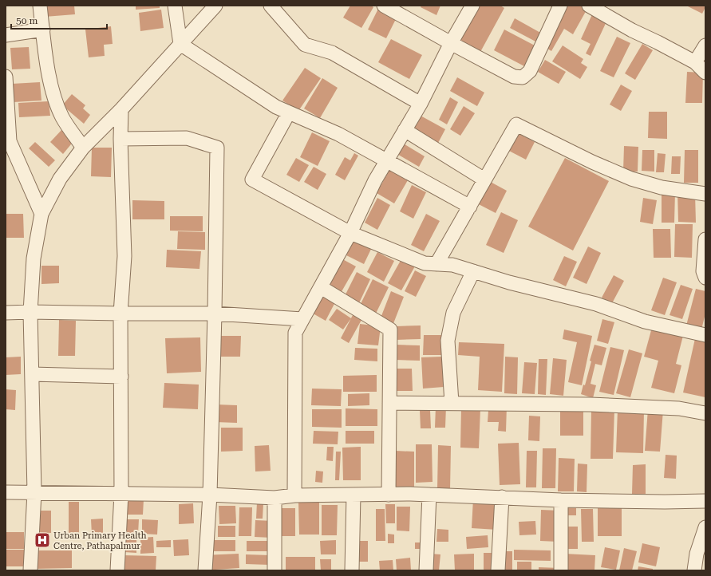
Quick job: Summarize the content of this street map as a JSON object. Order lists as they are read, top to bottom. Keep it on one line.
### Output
{"places":{"hospital":["Urban Primary Health Centre, Pathapalmur"]},"scale_bar":"50 m"}
